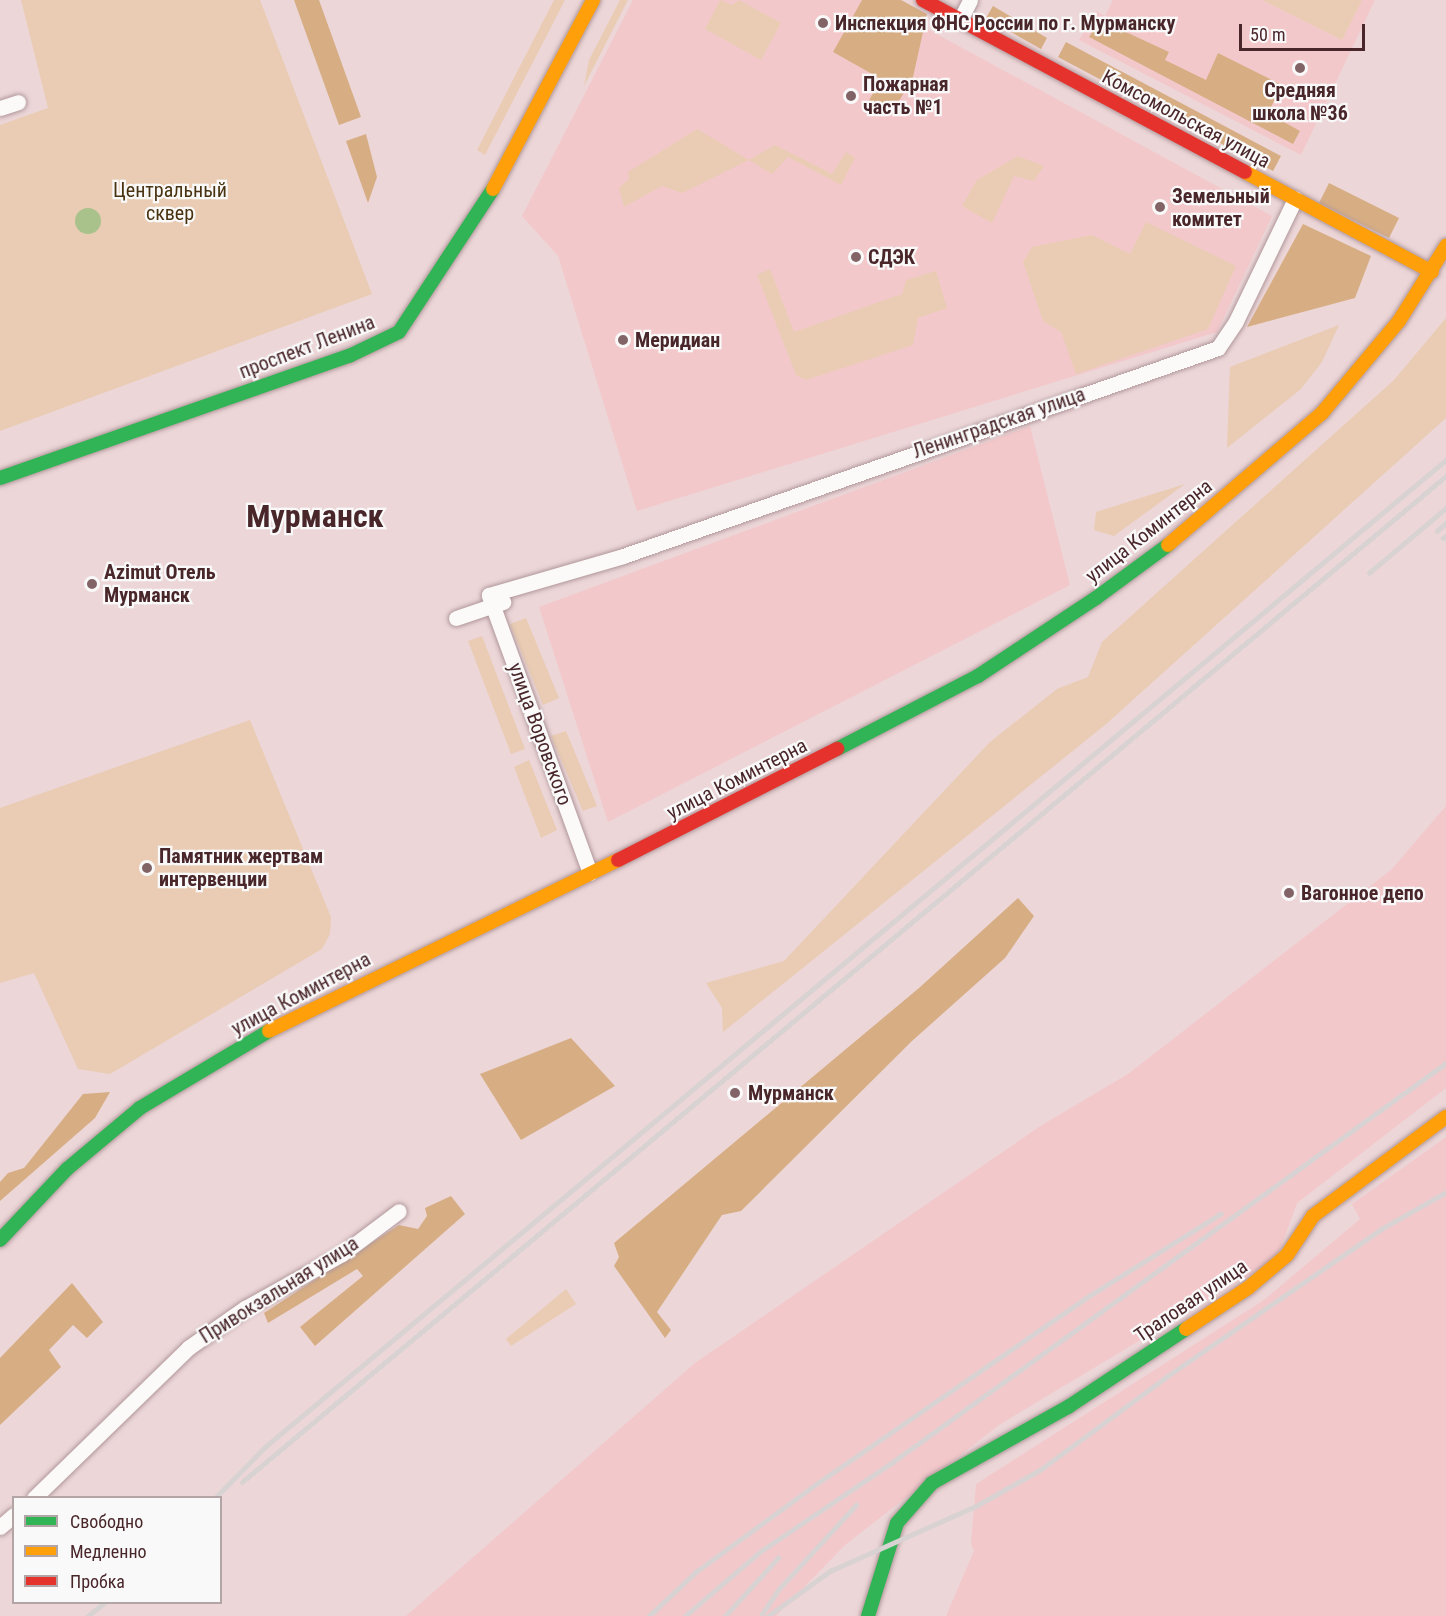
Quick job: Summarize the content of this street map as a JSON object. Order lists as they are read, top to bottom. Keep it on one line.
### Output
{"streets":{"main road":["Комсомольская улица","проспект Ленина","улица Коминтерна","Траловая улица"],"street":["Ленинградская улица","улица Воровского","Привокзальная улица"]},"crossings":[["Комсомольская улица","Ленинградская улица"],["Комсомольская улица","улица Коминтерна"],["Ленинградская улица","улица Воровского"],["улица Коминтерна","улица Воровского"]],"districts":["Мурманск"],"parks":["Центральный сквер"],"places":["Инспекция ФНС России по г. Мурманску","Средняя школа №36","Пожарная часть №1","Земельный комитет","СДЭК","Меридиан","Azimut Отель Мурманск","Памятник жертвам интервенции","Вагонное депо","Мурманск"],"legend":["Свободно","Медленно","Пробка"],"scale_bar":"50 m"}
